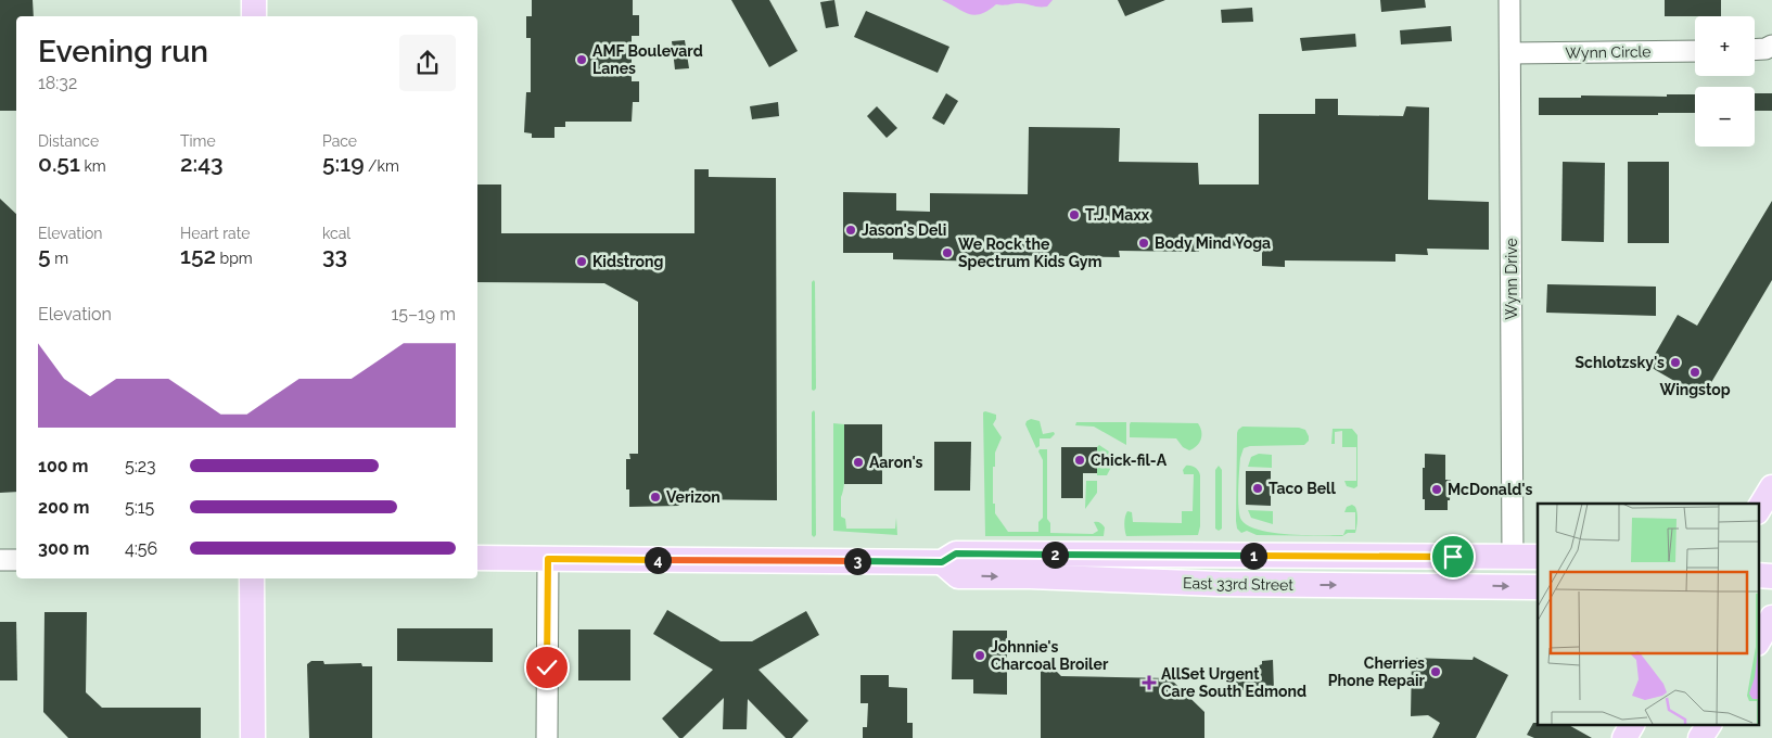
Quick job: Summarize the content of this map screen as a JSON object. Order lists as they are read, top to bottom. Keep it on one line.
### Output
{"streets":{"main road":["East 33rd Street"],"street":["Wynn Circle","Wynn Drive"]},"crossings":[["Wynn Circle","Wynn Drive"],["Wynn Drive","East 33rd Street"]],"places":{"other":["AMF Boulevard Lanes","T.J. Maxx","Jason's Deli","Body Mind Yoga","We Rock the Spectrum Kids Gym","Kidstrong","Schlotzsky's","Wingstop","Chick-fil-A","Aaron's","Taco Bell","McDonald's","Verizon","Johnnie's Charcoal Broiler","Cherries Phone Repair"],"health":["AllSet Urgent Care South Edmond"]},"page":{"map_buttons":["+","−"],"heading":["Evening run","18:32"],"stats":[["Distance","0.51 km"],["Time","2:43"],["Pace","5:19 /km"],["Elevation","5 m"],["Heart rate","152 bpm"],["kcal","33"]],"chart":["Elevation","15–19 m"],"list":[{"name":"100 m","note":"5:23"},{"name":"200 m","note":"5:15"},{"name":"300 m","note":"4:56"}],"pins":["2","1","4","3"]}}
